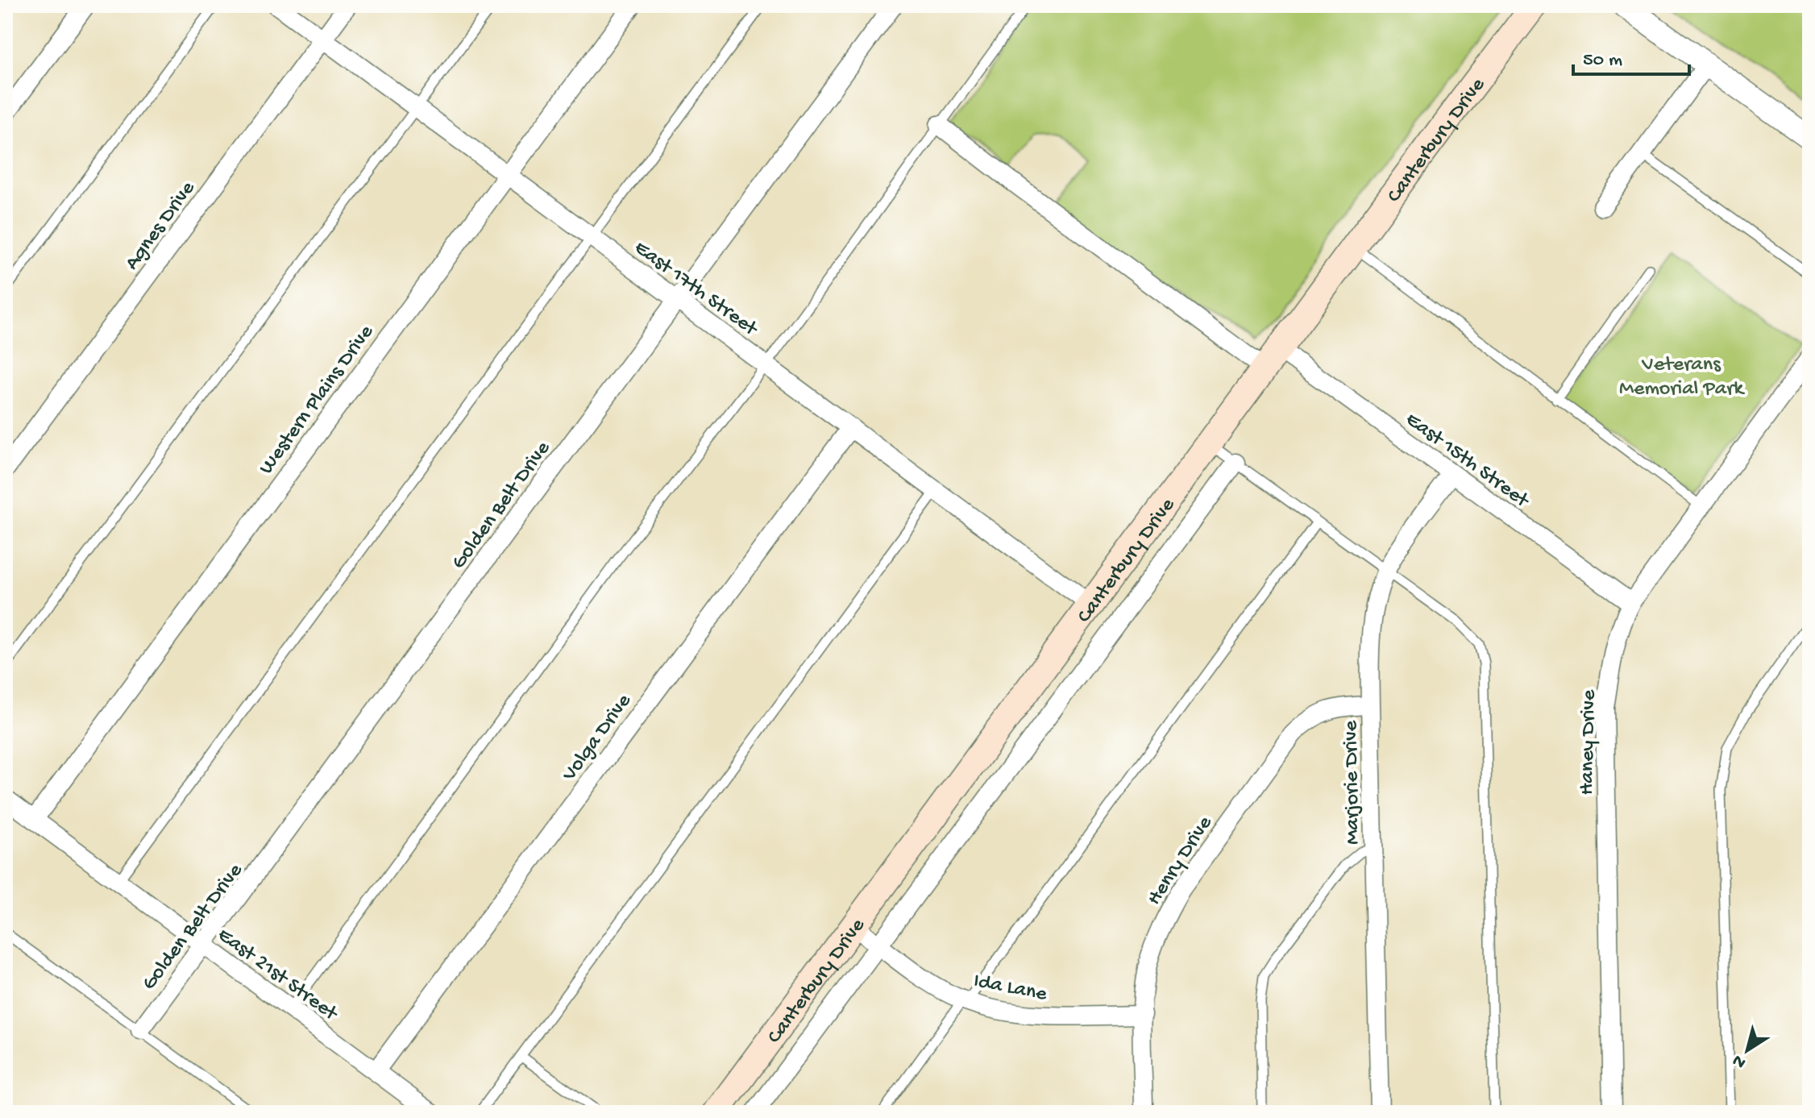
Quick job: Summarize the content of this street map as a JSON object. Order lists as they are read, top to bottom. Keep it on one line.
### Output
{"streets":{"main road":["Canterbury Drive"],"street":["Agnes Drive","East 17th Street","Western Plains Drive","East 15th Street","Golden Belt Drive","Volga Drive","Haney Drive","Marjorie Drive","Henry Drive","East 21st Street","Ida Lane"]},"crossings":[["Canterbury Drive","East 17th Street"],["Canterbury Drive","East 15th Street"],["Canterbury Drive","Ida Lane"],["Agnes Drive","East 17th Street"],["East 17th Street","Western Plains Drive"],["East 17th Street","Golden Belt Drive"],["East 17th Street","Volga Drive"],["Western Plains Drive","East 21st Street"],["East 15th Street","Haney Drive"],["East 15th Street","Marjorie Drive"],["Golden Belt Drive","East 21st Street"],["Volga Drive","East 21st Street"],["Marjorie Drive","Henry Drive"],["Henry Drive","Ida Lane"]],"parks":["Veterans Memorial Park"],"scale_bar":"50 m","north":"bottom left"}
